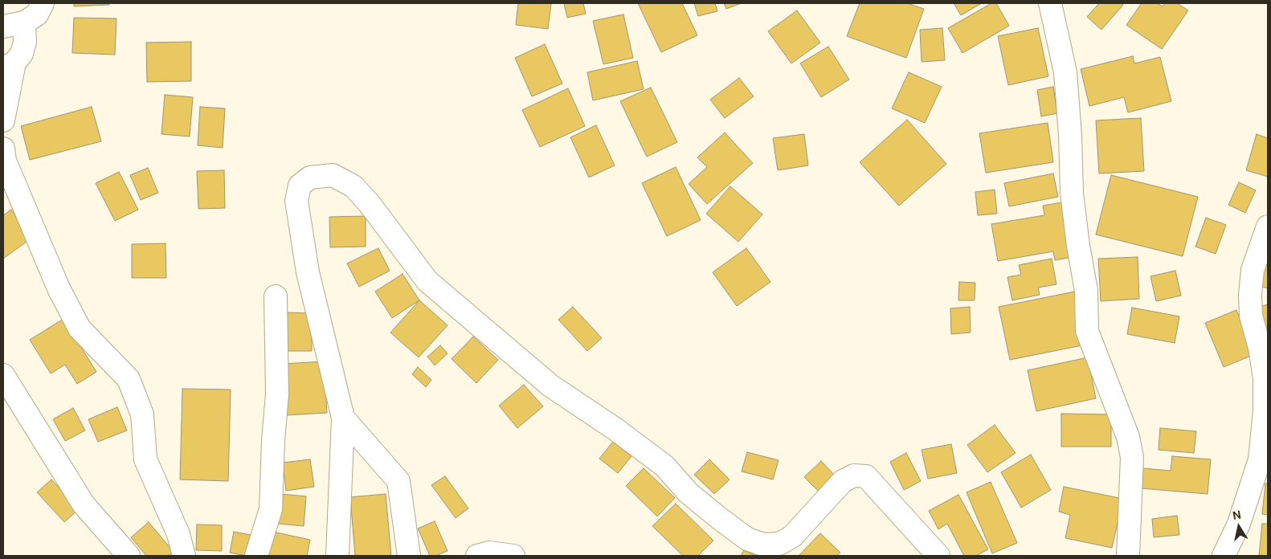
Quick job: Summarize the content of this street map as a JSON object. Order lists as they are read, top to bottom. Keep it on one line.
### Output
{"north":"top"}
